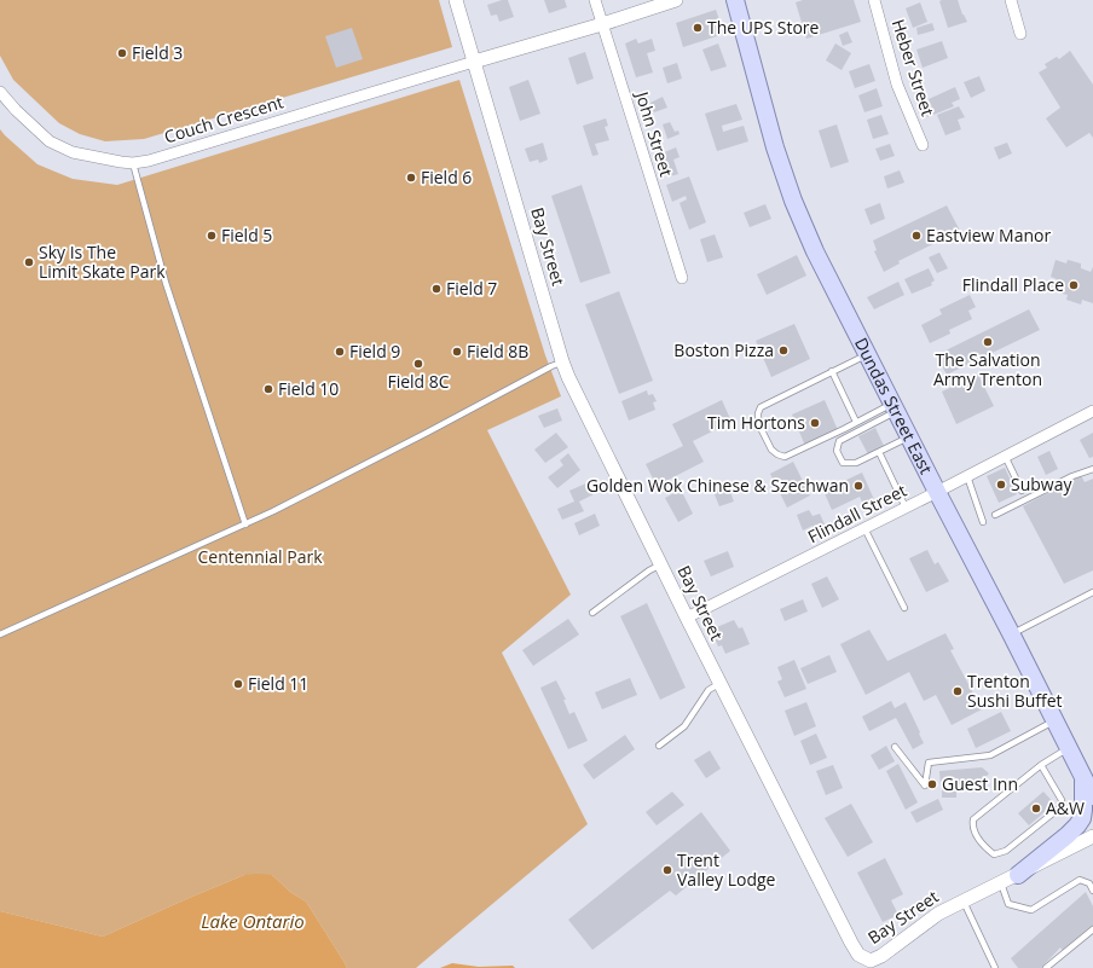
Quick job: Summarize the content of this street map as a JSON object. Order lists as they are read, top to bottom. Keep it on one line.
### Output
{"streets":{"main road":["Dundas Street East"],"street":["Heber Street","Couch Crescent","John Street","Bay Street","Flindall Street"]},"crossings":[["Couch Crescent","Bay Street"],["Bay Street","Flindall Street"],["Dundas Street East","Flindall Street"]],"water":["Lake Ontario"],"parks":["Centennial Park"],"places":["The UPS Store","Field 3","Field 6","Field 5","Eastview Manor","Sky Is The Limit Skate Park","Flindall Place","Field 7","The Salvation Army Trenton","Boston Pizza","Field 9","Field 8B","Field 8C","Field 10","Tim Hortons","Subway","Golden Wok Chinese & Szechwan","Field 11","Trenton Sushi Buffet","Guest Inn","A&W","Trent Valley Lodge"]}
